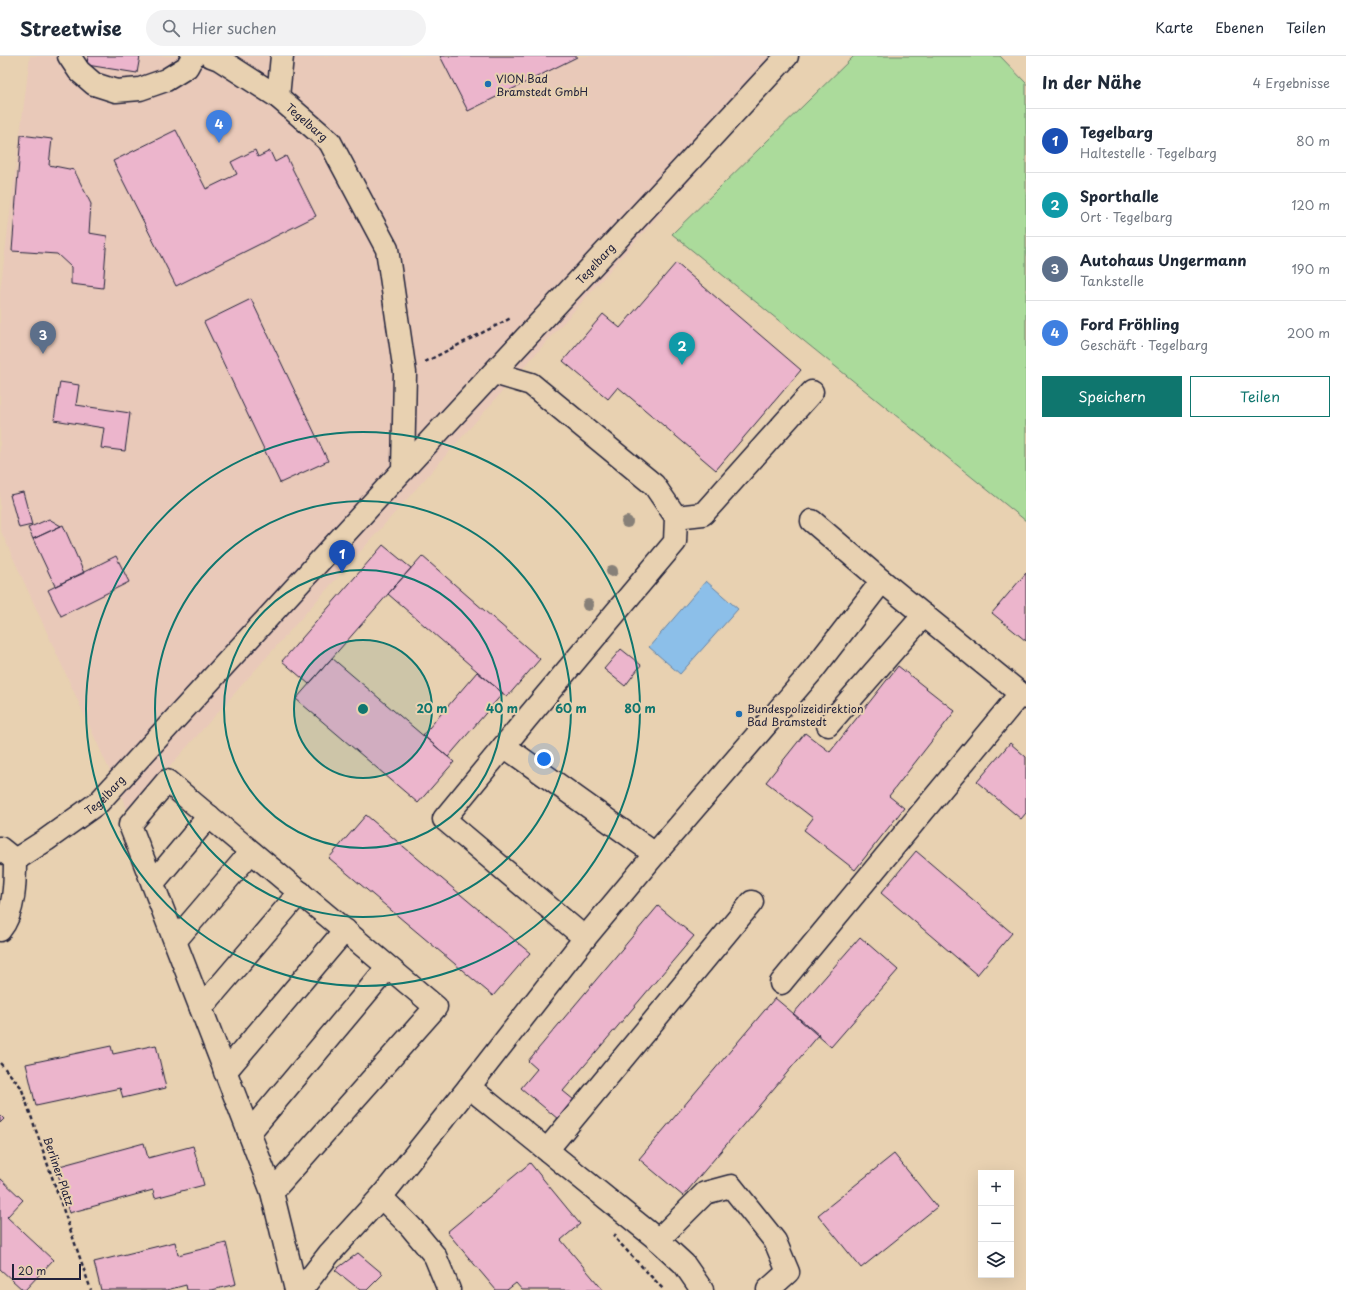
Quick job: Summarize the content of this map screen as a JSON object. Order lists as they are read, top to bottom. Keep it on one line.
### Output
{"streets":{"street":["Tegelbarg"],"path":["Berliner Platz"]},"places":["VION Bad Bramstedt GmbH","Bundespolizeidirektion Bad Bramstedt"],"scale_bar":"20 m","page":{"header":"Streetwise","search":"Hier suchen","nav":["Karte","Ebenen","Teilen"],"heading":["In der Nähe","4 Ergebnisse"],"list":[{"mark":"1","name":"Tegelbarg","note":"Haltestelle · Tegelbarg","value":"80 m"},{"mark":"2","name":"Sporthalle","note":"Ort · Tegelbarg","value":"120 m"},{"mark":"3","name":"Autohaus Ungermann","note":"Tankstelle","value":"190 m"},{"mark":"4","name":"Ford Fröhling","note":"Geschäft · Tegelbarg","value":"200 m"}],"pins":["4","3","2","1"],"buttons":["Speichern","Teilen"],"map_buttons":["+","−"],"scale":"20 m"},"rings":["20 m","40 m","60 m","80 m"]}
